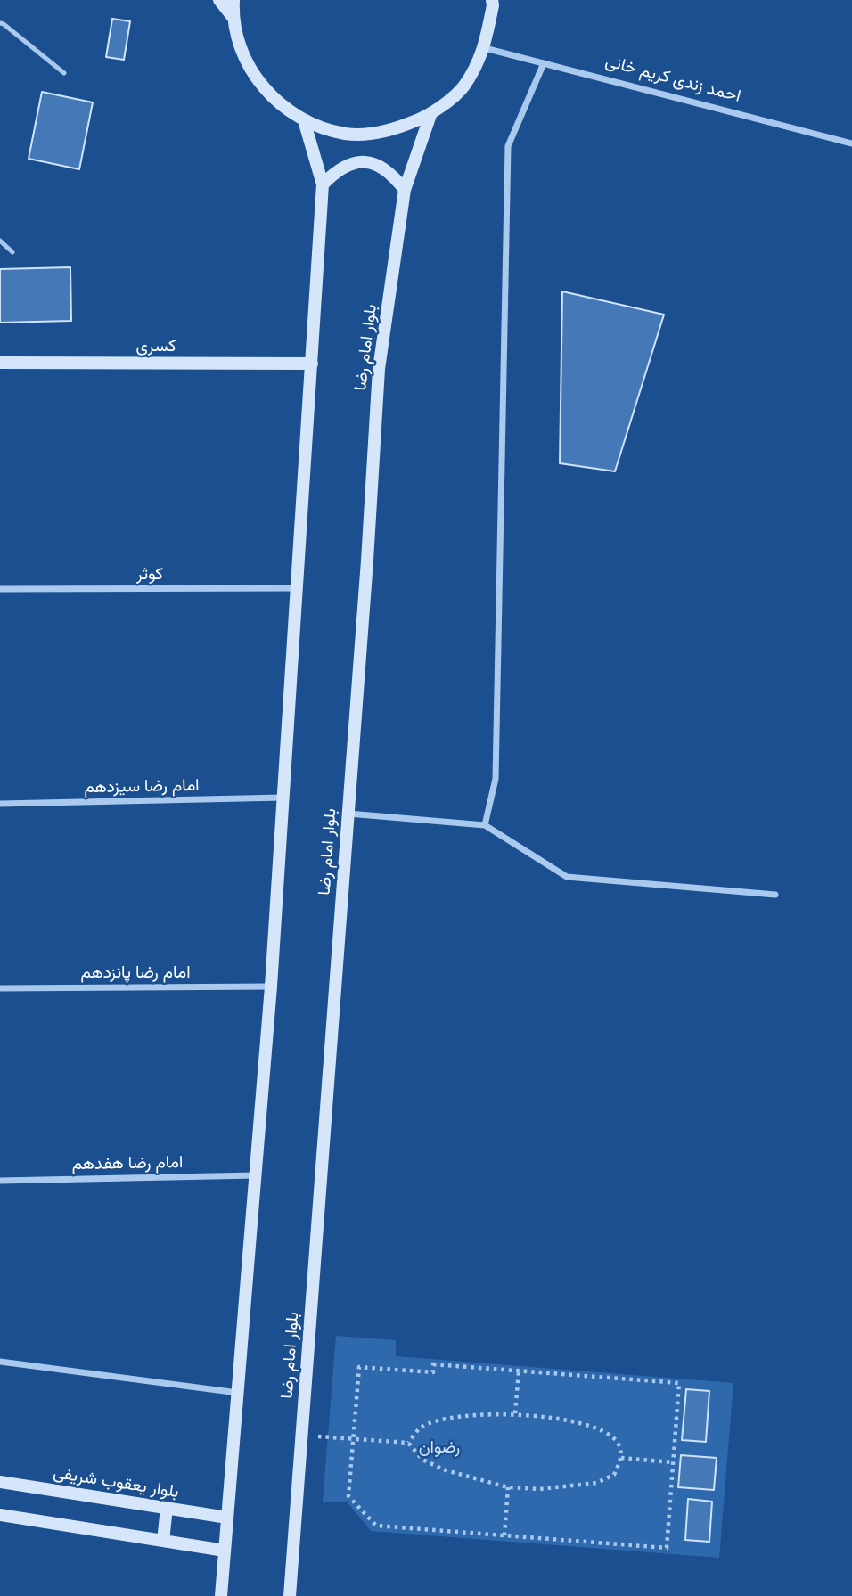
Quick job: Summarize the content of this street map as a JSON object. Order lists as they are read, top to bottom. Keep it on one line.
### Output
{"streets":{"main road":["کسری","بلوار امام رضا","بلوار یعقوب شریفی"],"street":["احمد زندی کریم خانی","کوثر","امام رضا سیزدهم","امام رضا پانزدهم","امام رضا هفدهم"]},"parks":["رضوان"]}
